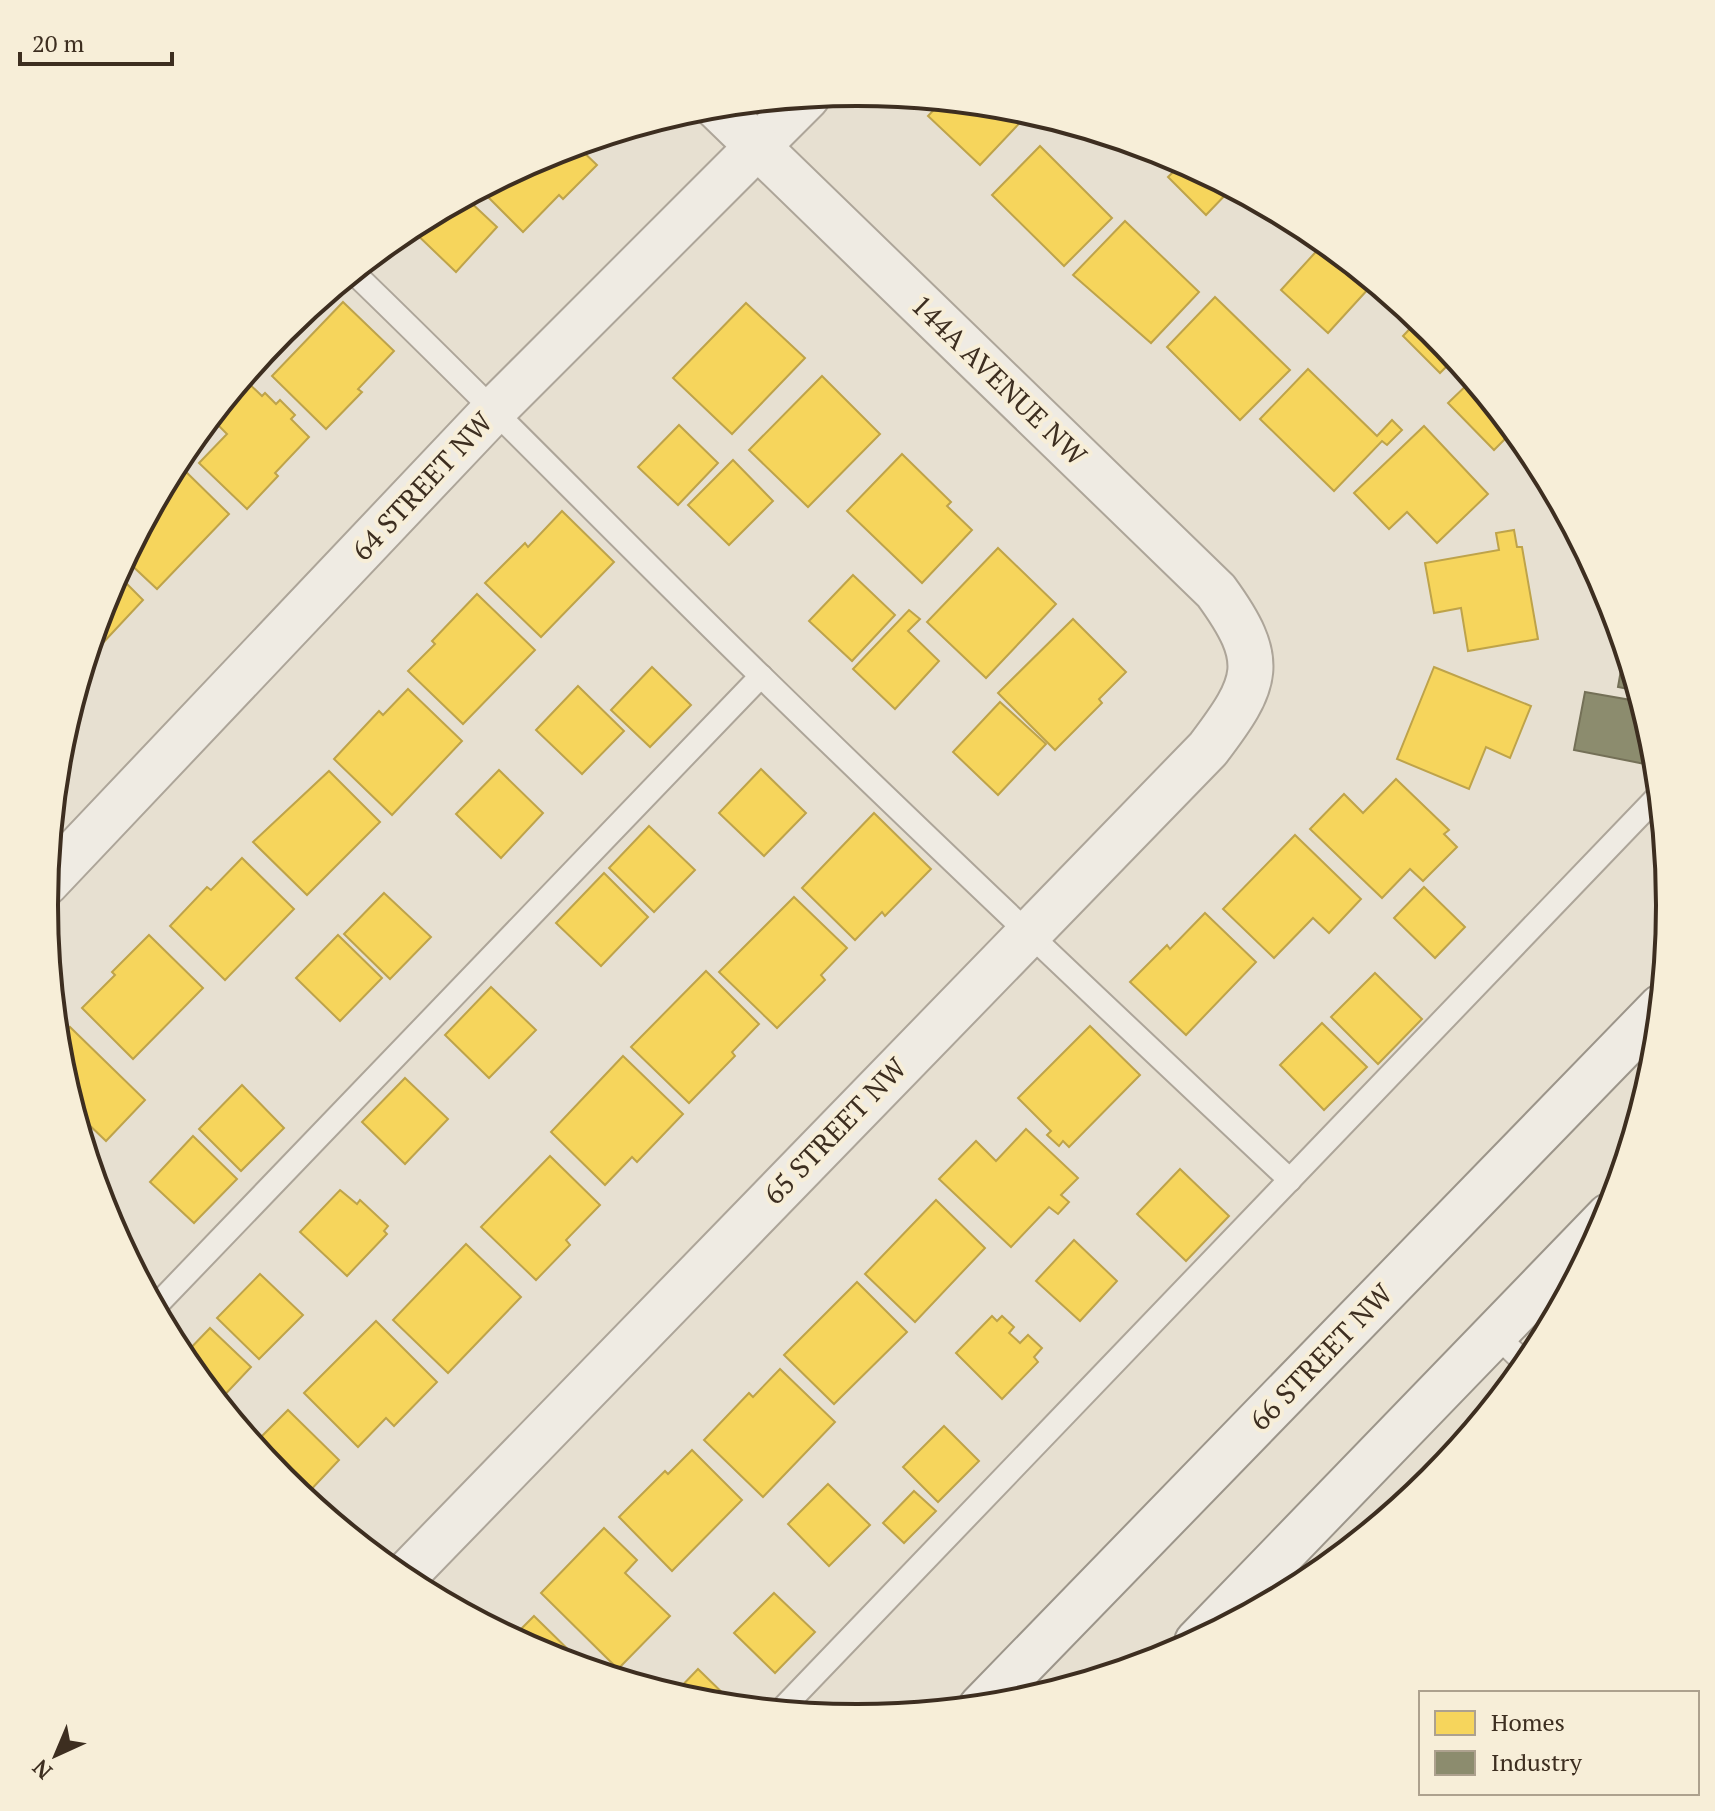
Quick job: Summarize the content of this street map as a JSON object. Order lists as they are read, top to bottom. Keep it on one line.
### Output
{"streets":{"street":["144A AVENUE NW","64 STREET NW","65 STREET NW","66 STREET NW"]},"crossings":[["144A AVENUE NW","64 STREET NW"],["144A AVENUE NW","65 STREET NW"]],"legend":["Homes","Industry"],"scale_bar":"20 m","north":"bottom left"}
